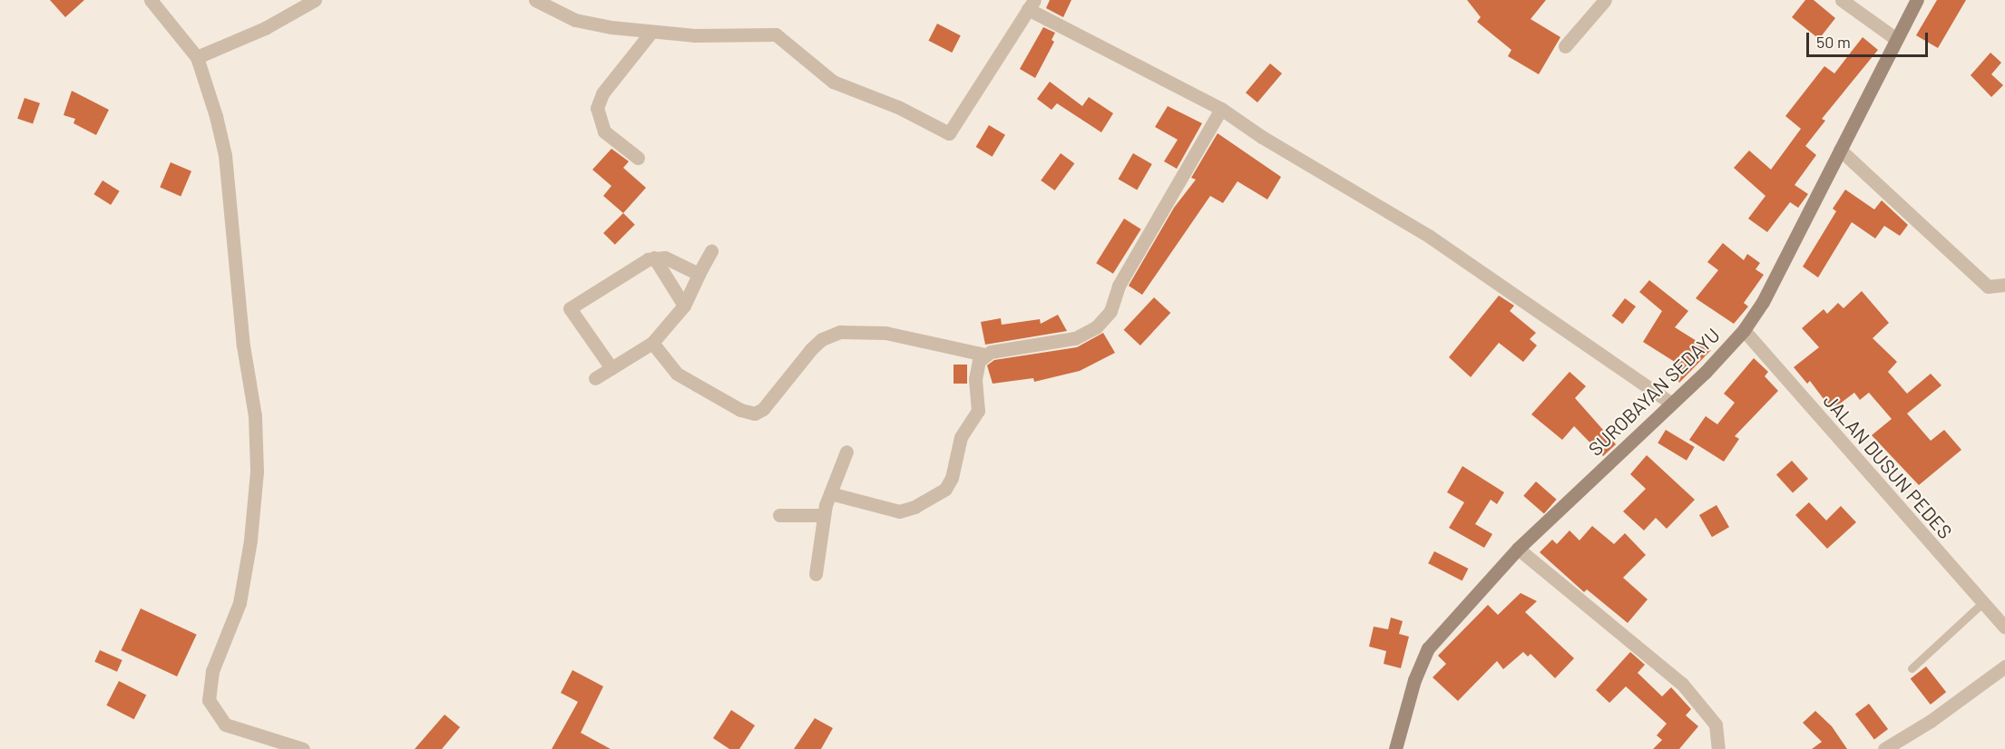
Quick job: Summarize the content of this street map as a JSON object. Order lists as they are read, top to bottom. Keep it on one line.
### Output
{"streets":{"main road":["SUROBAYAN SEDAYU"],"street":["JALAN DUSUN PEDES"]},"crossings":[["SUROBAYAN SEDAYU","JALAN DUSUN PEDES"]],"scale_bar":"50 m"}
